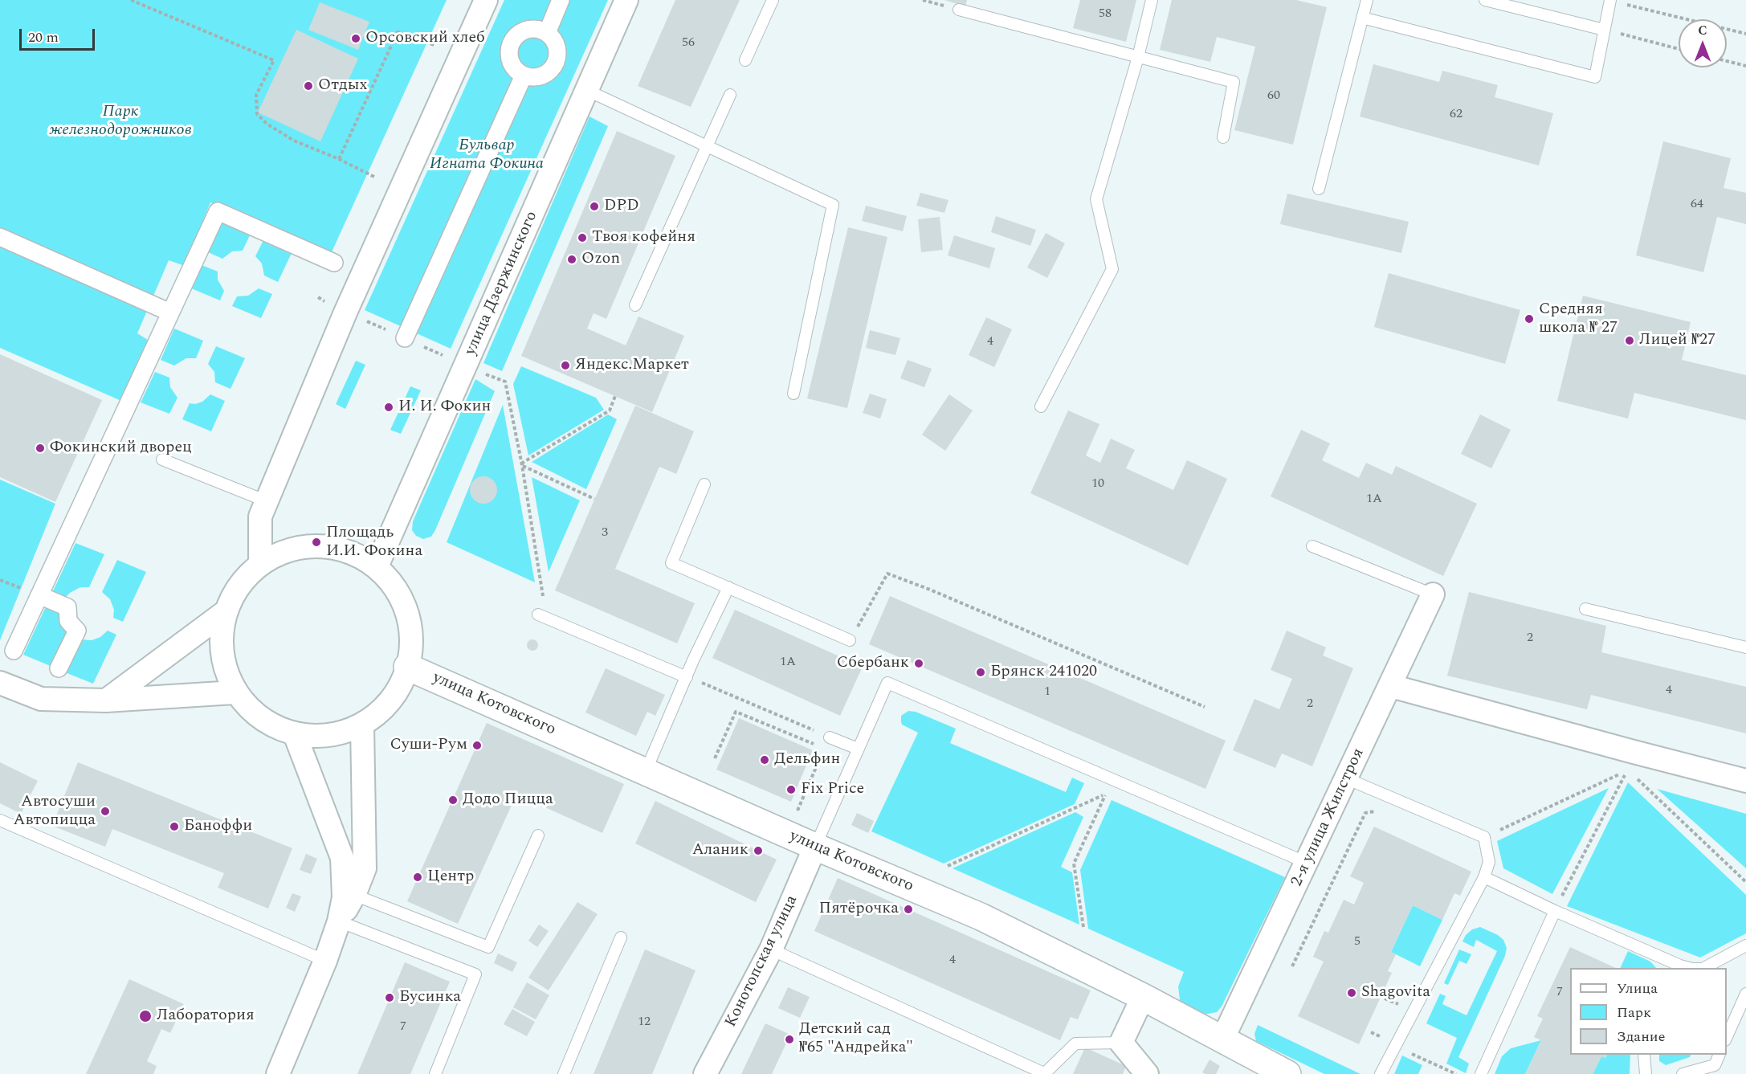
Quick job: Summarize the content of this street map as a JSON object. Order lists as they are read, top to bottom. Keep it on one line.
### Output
{"streets":{"street":["улица Дзержинского","улица Котовского","2-я улица Жилстроя","Конотопская улица"]},"crossings":[["улица Котовского","2-я улица Жилстроя"],["улица Котовского","Конотопская улица"]],"parks":["Парк железнодорожников","Бульвар Игната Фокина"],"places":["Орсовский хлеб","Отдых","DPD","Твоя кофейня","Ozon","Средняя школа № 27","Лицей №27","Яндекс.Маркет","И. И. Фокин","Фокинский дворец","Площадь И.И. Фокина","Сбербанк","Брянск 241020","Суши-Рум","Дельфин","Fix Price","Додо Пицца","Автосуши Автопицца","Баноффи","Аланик","Центр","Пятёрочка","Shagovita","Бусинка","Лаборатория","Детский сад №65 \"Андрейка\""],"house_numbers":["58","56","60","62","64","4","10","1А","3","2","1А","4","1","2","5","4","7","12","7"],"legend":["Улица","Парк","Здание"],"scale_bar":"20 m","north":"top"}
